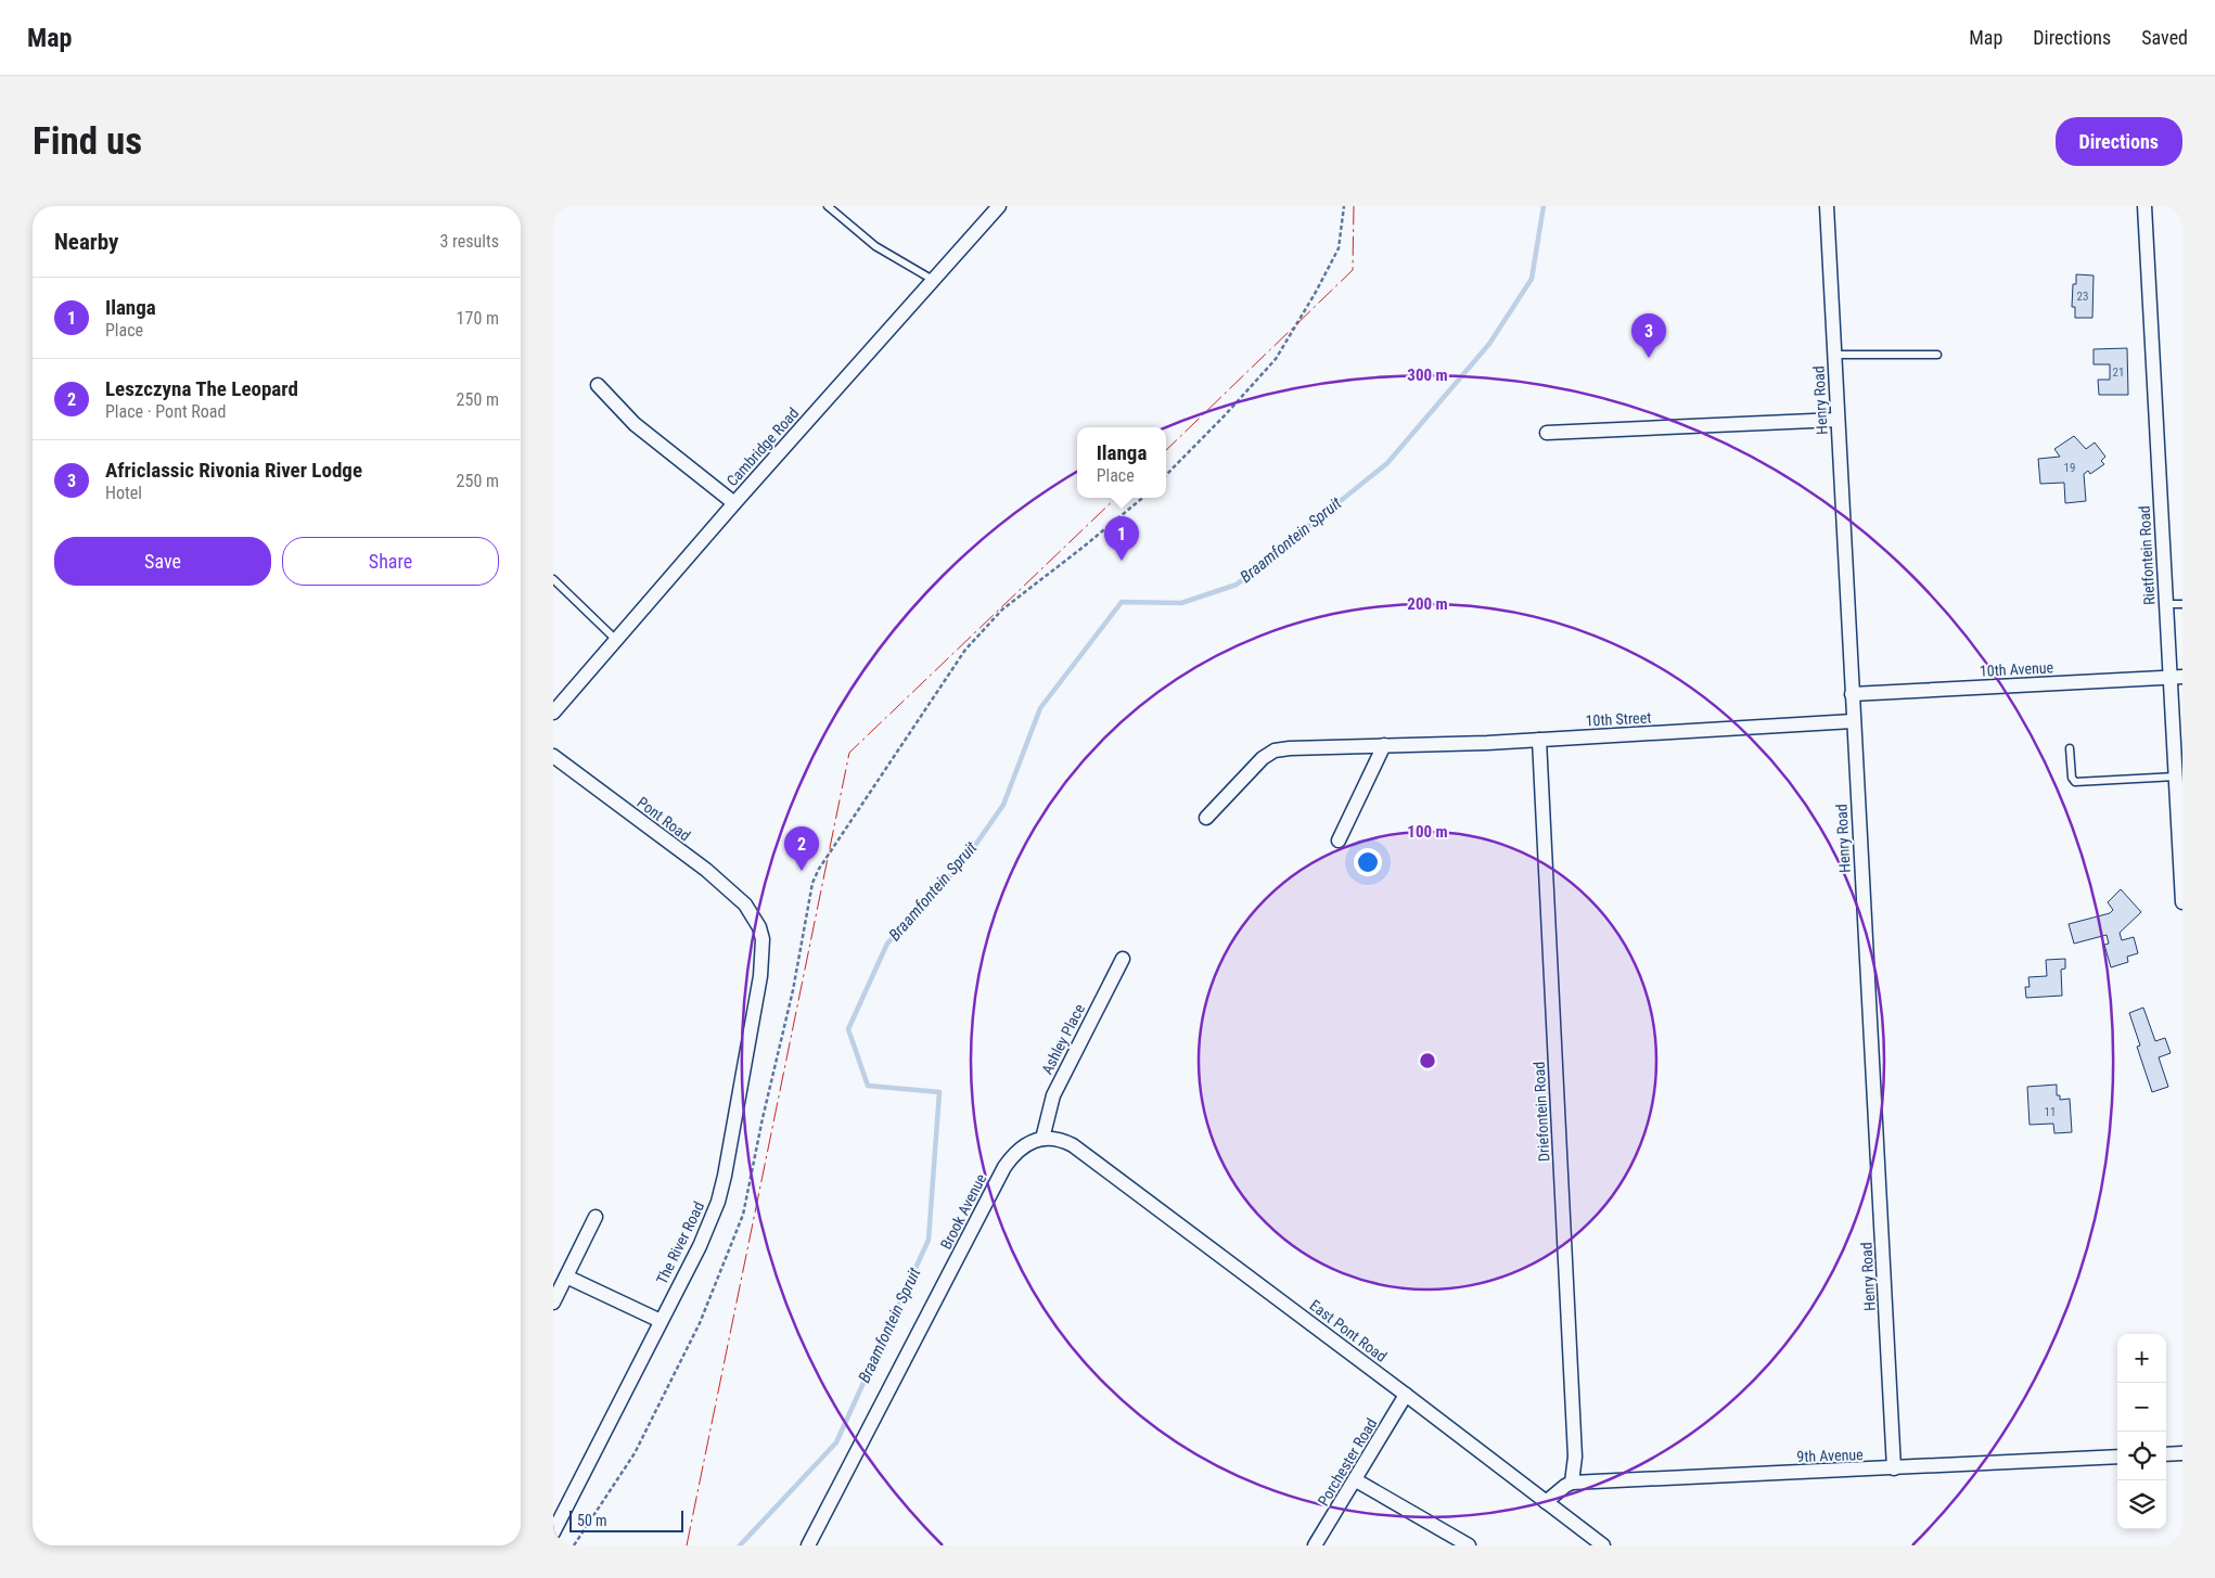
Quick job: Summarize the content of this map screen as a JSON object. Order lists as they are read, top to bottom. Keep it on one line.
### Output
{"streets":{"street":["Henry Road","Cambridge Road","Rietfontein Road","10th Avenue","10th Street","Pont Road","Ashley Place","Driefontein Road","Brook Avenue","The River Road","East Pont Road","9th Avenue","Porchester Road"]},"crossings":[["Henry Road","10th Avenue"],["Henry Road","10th Street"],["Henry Road","9th Avenue"],["Rietfontein Road","10th Avenue"],["10th Street","Driefontein Road"],["Pont Road","The River Road"],["Ashley Place","Brook Avenue"],["Ashley Place","East Pont Road"],["Driefontein Road","9th Avenue"],["Brook Avenue","East Pont Road"],["East Pont Road","Porchester Road"]],"water":["Braamfontein Spruit"],"house_numbers":["23","21","19","11"],"scale_bar":"50 m","page":{"header":"Map","nav":["Map","Directions","Saved"],"buttons":["Directions",["Save","Share"]],"title":"Find us","heading":["Nearby","3 results"],"list":[{"mark":"1","name":"Ilanga","note":"Place","value":"170 m"},{"mark":"2","name":"Leszczyna The Leopard","note":"Place · Pont Road","value":"250 m"},{"mark":"3","name":"Africlassic Rivonia River Lodge","note":"Hotel","value":"250 m"}],"pins":["3","1","2"],"popup":["Ilanga","Place"],"map_buttons":["+","−"],"scale":"50 m"},"rings":["300 m","200 m","100 m"]}
